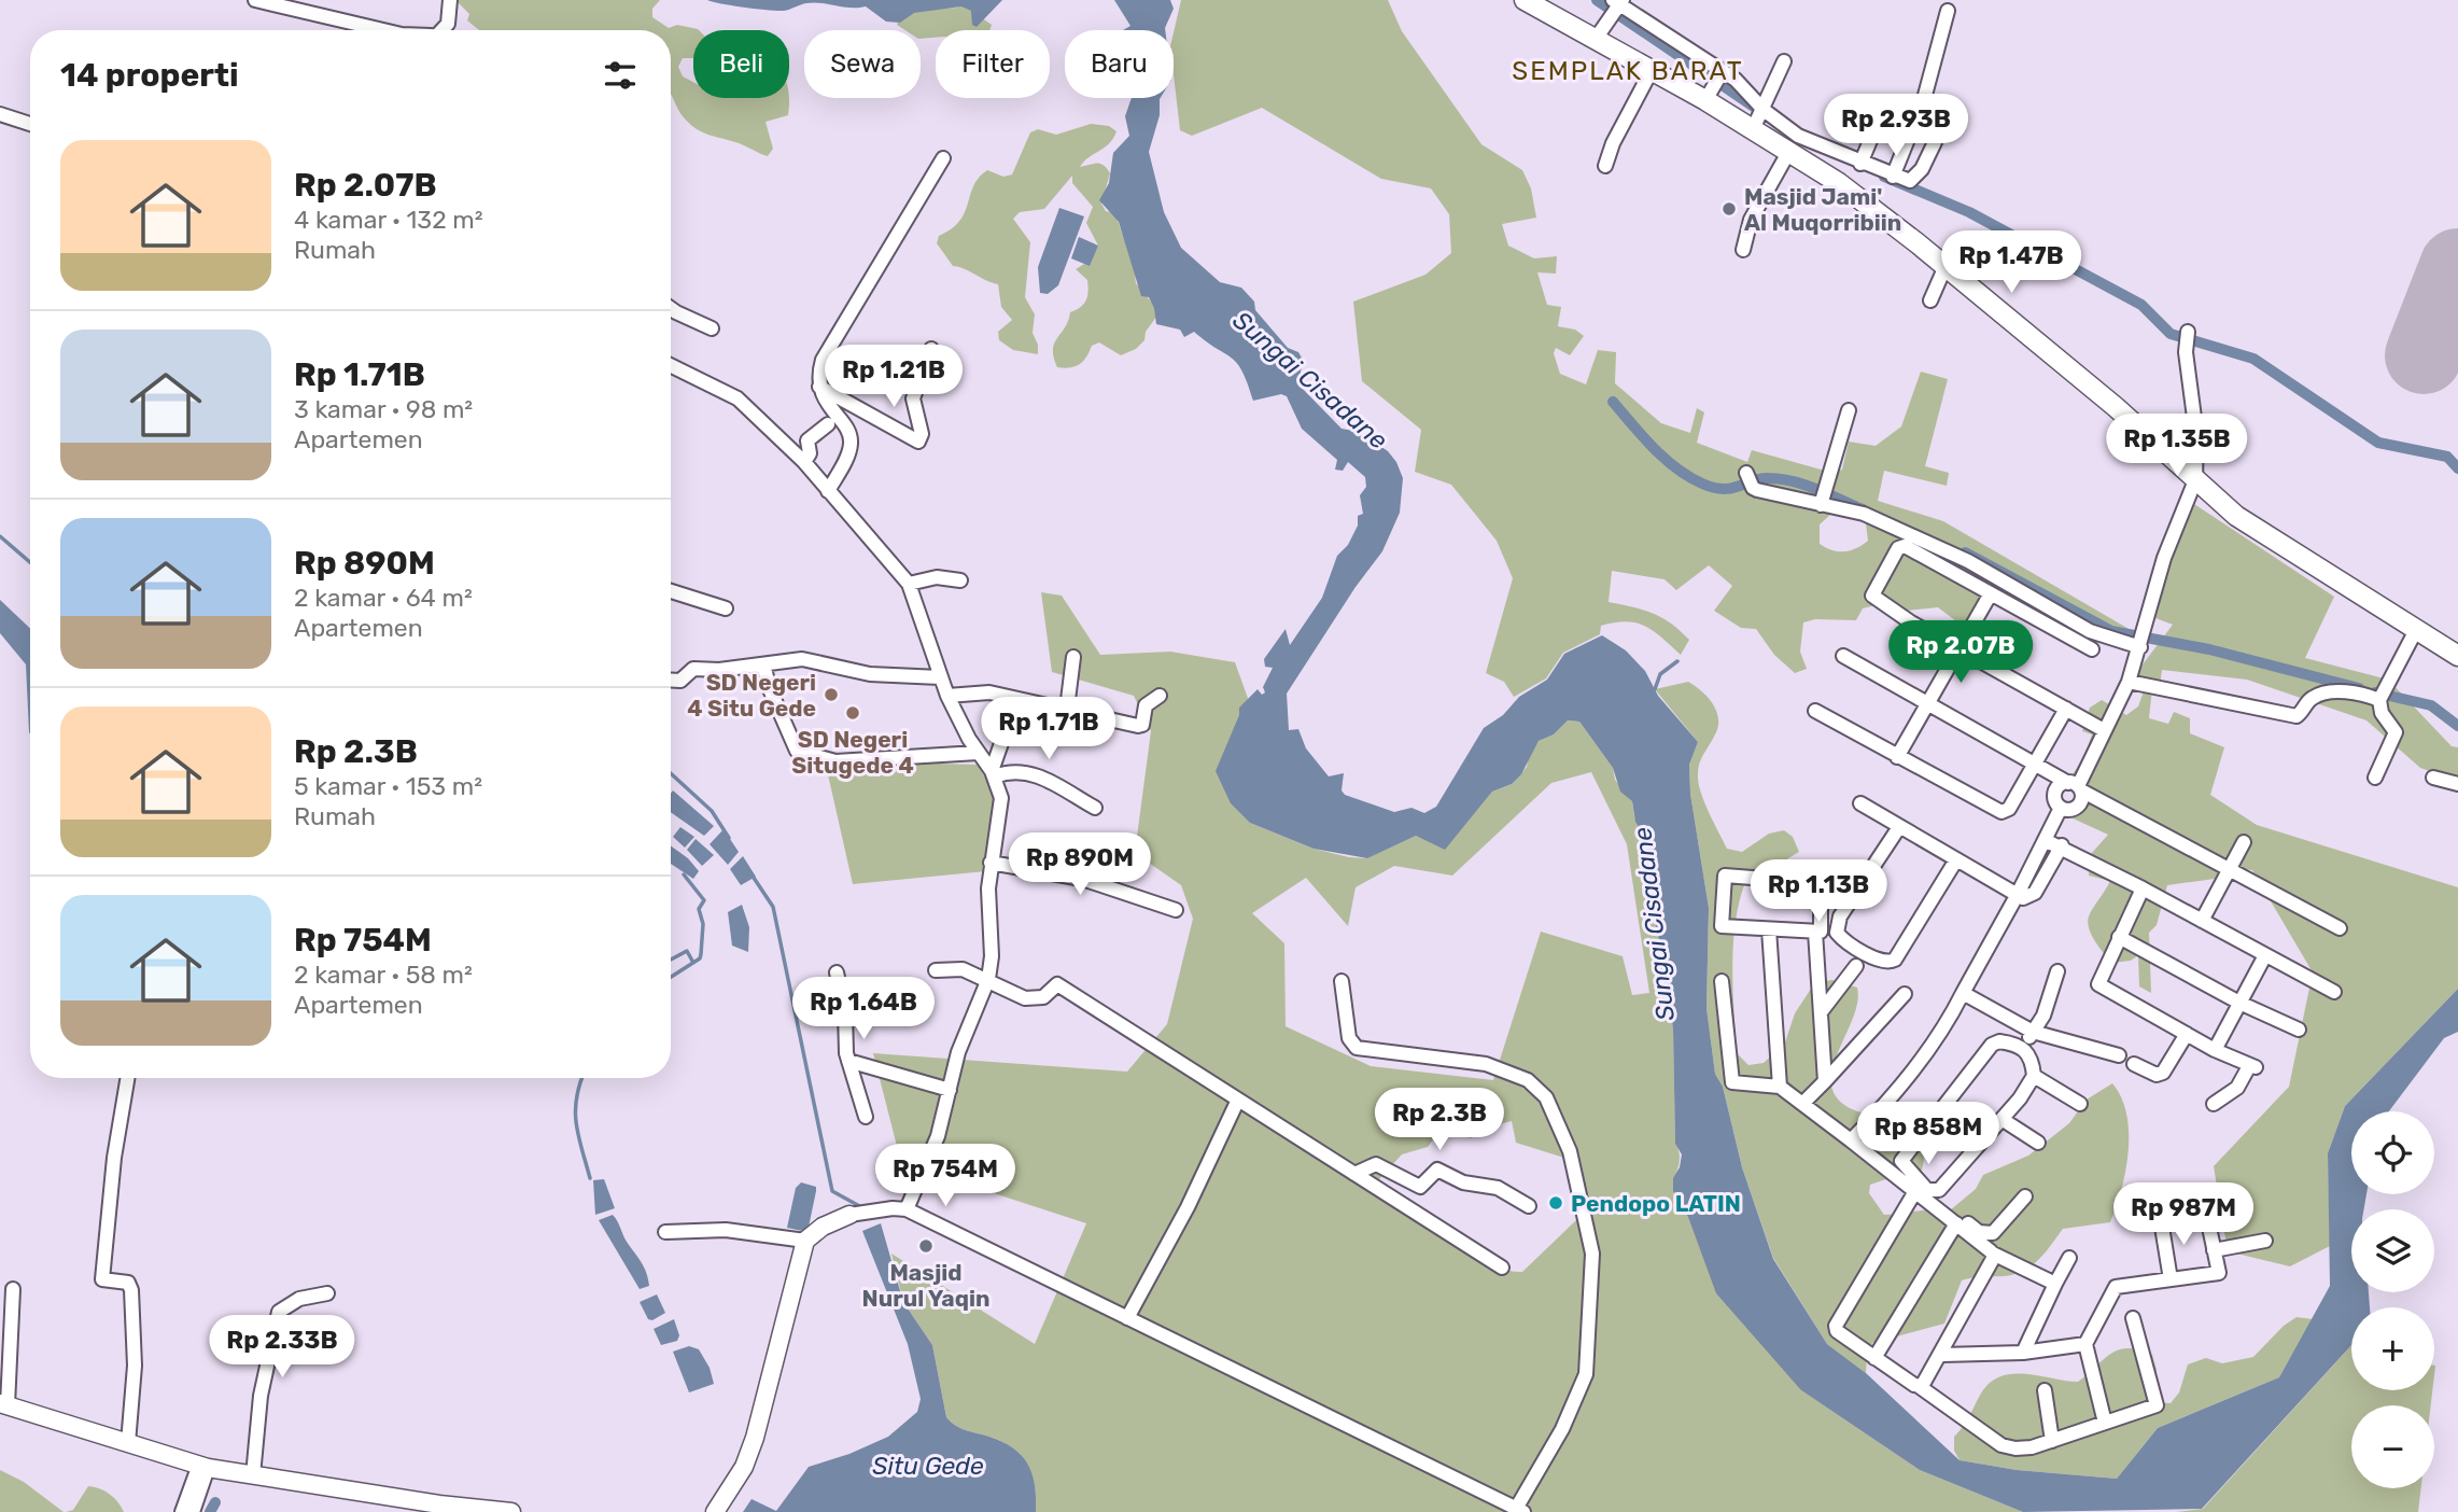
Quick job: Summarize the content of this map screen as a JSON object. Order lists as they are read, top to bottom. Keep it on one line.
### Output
{"districts":["SEMPLAK BARAT"],"water":["Sungai Cisadane","Situ Gede"],"places":["Masjid Jami' Al Muqorribiin","SD Negeri 4 Situ Gede","SD Negeri Situgede 4","Pendopo LATIN","Masjid Nurul Yaqin"],"page":{"chip":["Beli","Sewa","Filter","Baru"],"heading":"14 properti","price":["Rp 2.93B","Rp 1.47B","Rp 1.21B","Rp 1.35B","Rp 2.07B","Rp 1.71B","Rp 890M","Rp 1.13B","Rp 1.64B","Rp 2.3B","Rp 858M","Rp 754M","Rp 987M","Rp 2.33B"],"list":[{"name":"Rp 2.07B","note":"4 kamar · 132 m² · Rumah"},{"name":"Rp 1.71B","note":"3 kamar · 98 m² · Apartemen"},{"name":"Rp 890M","note":"2 kamar · 64 m² · Apartemen"},{"name":"Rp 2.3B","note":"5 kamar · 153 m² · Rumah"},{"name":"Rp 754M","note":"2 kamar · 58 m² · Apartemen"}],"map_buttons":["+","−"]}}
